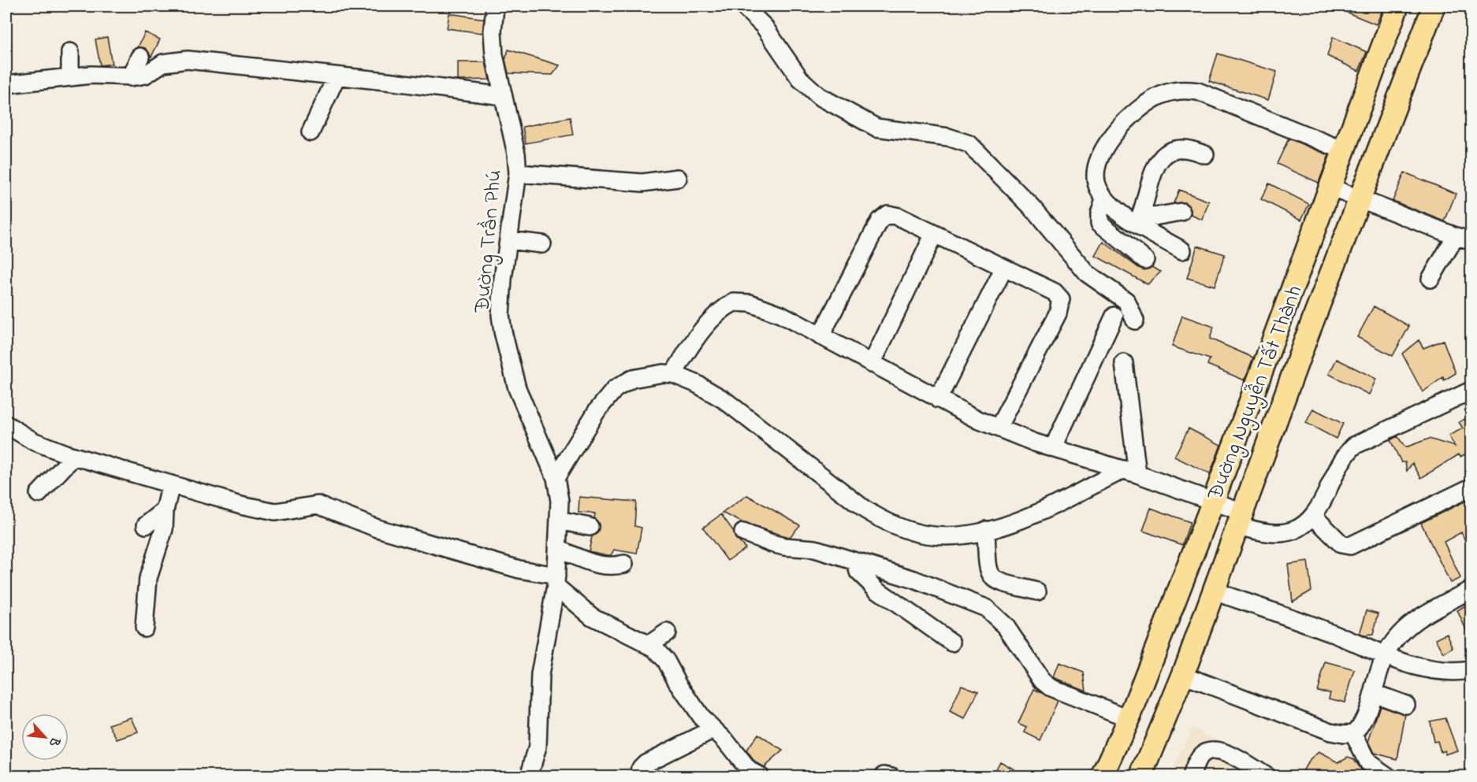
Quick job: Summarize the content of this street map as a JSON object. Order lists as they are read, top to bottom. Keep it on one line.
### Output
{"streets":{"main road":["Đường Nguyễn Tất Thành"],"street":["Đường Trần Phú"]},"north":"bottom right"}
